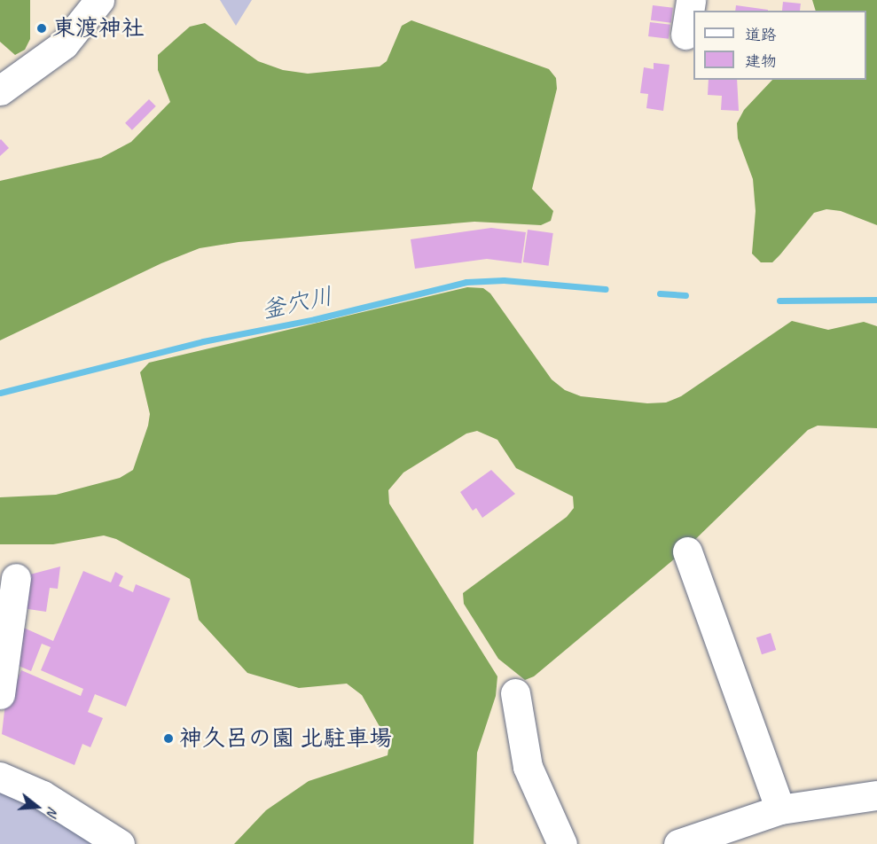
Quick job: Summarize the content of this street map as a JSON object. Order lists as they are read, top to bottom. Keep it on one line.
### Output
{"water":["釜穴川"],"places":["東渡神社","神久呂の園 北駐車場"],"legend":["道路","建物"],"north":"right"}
